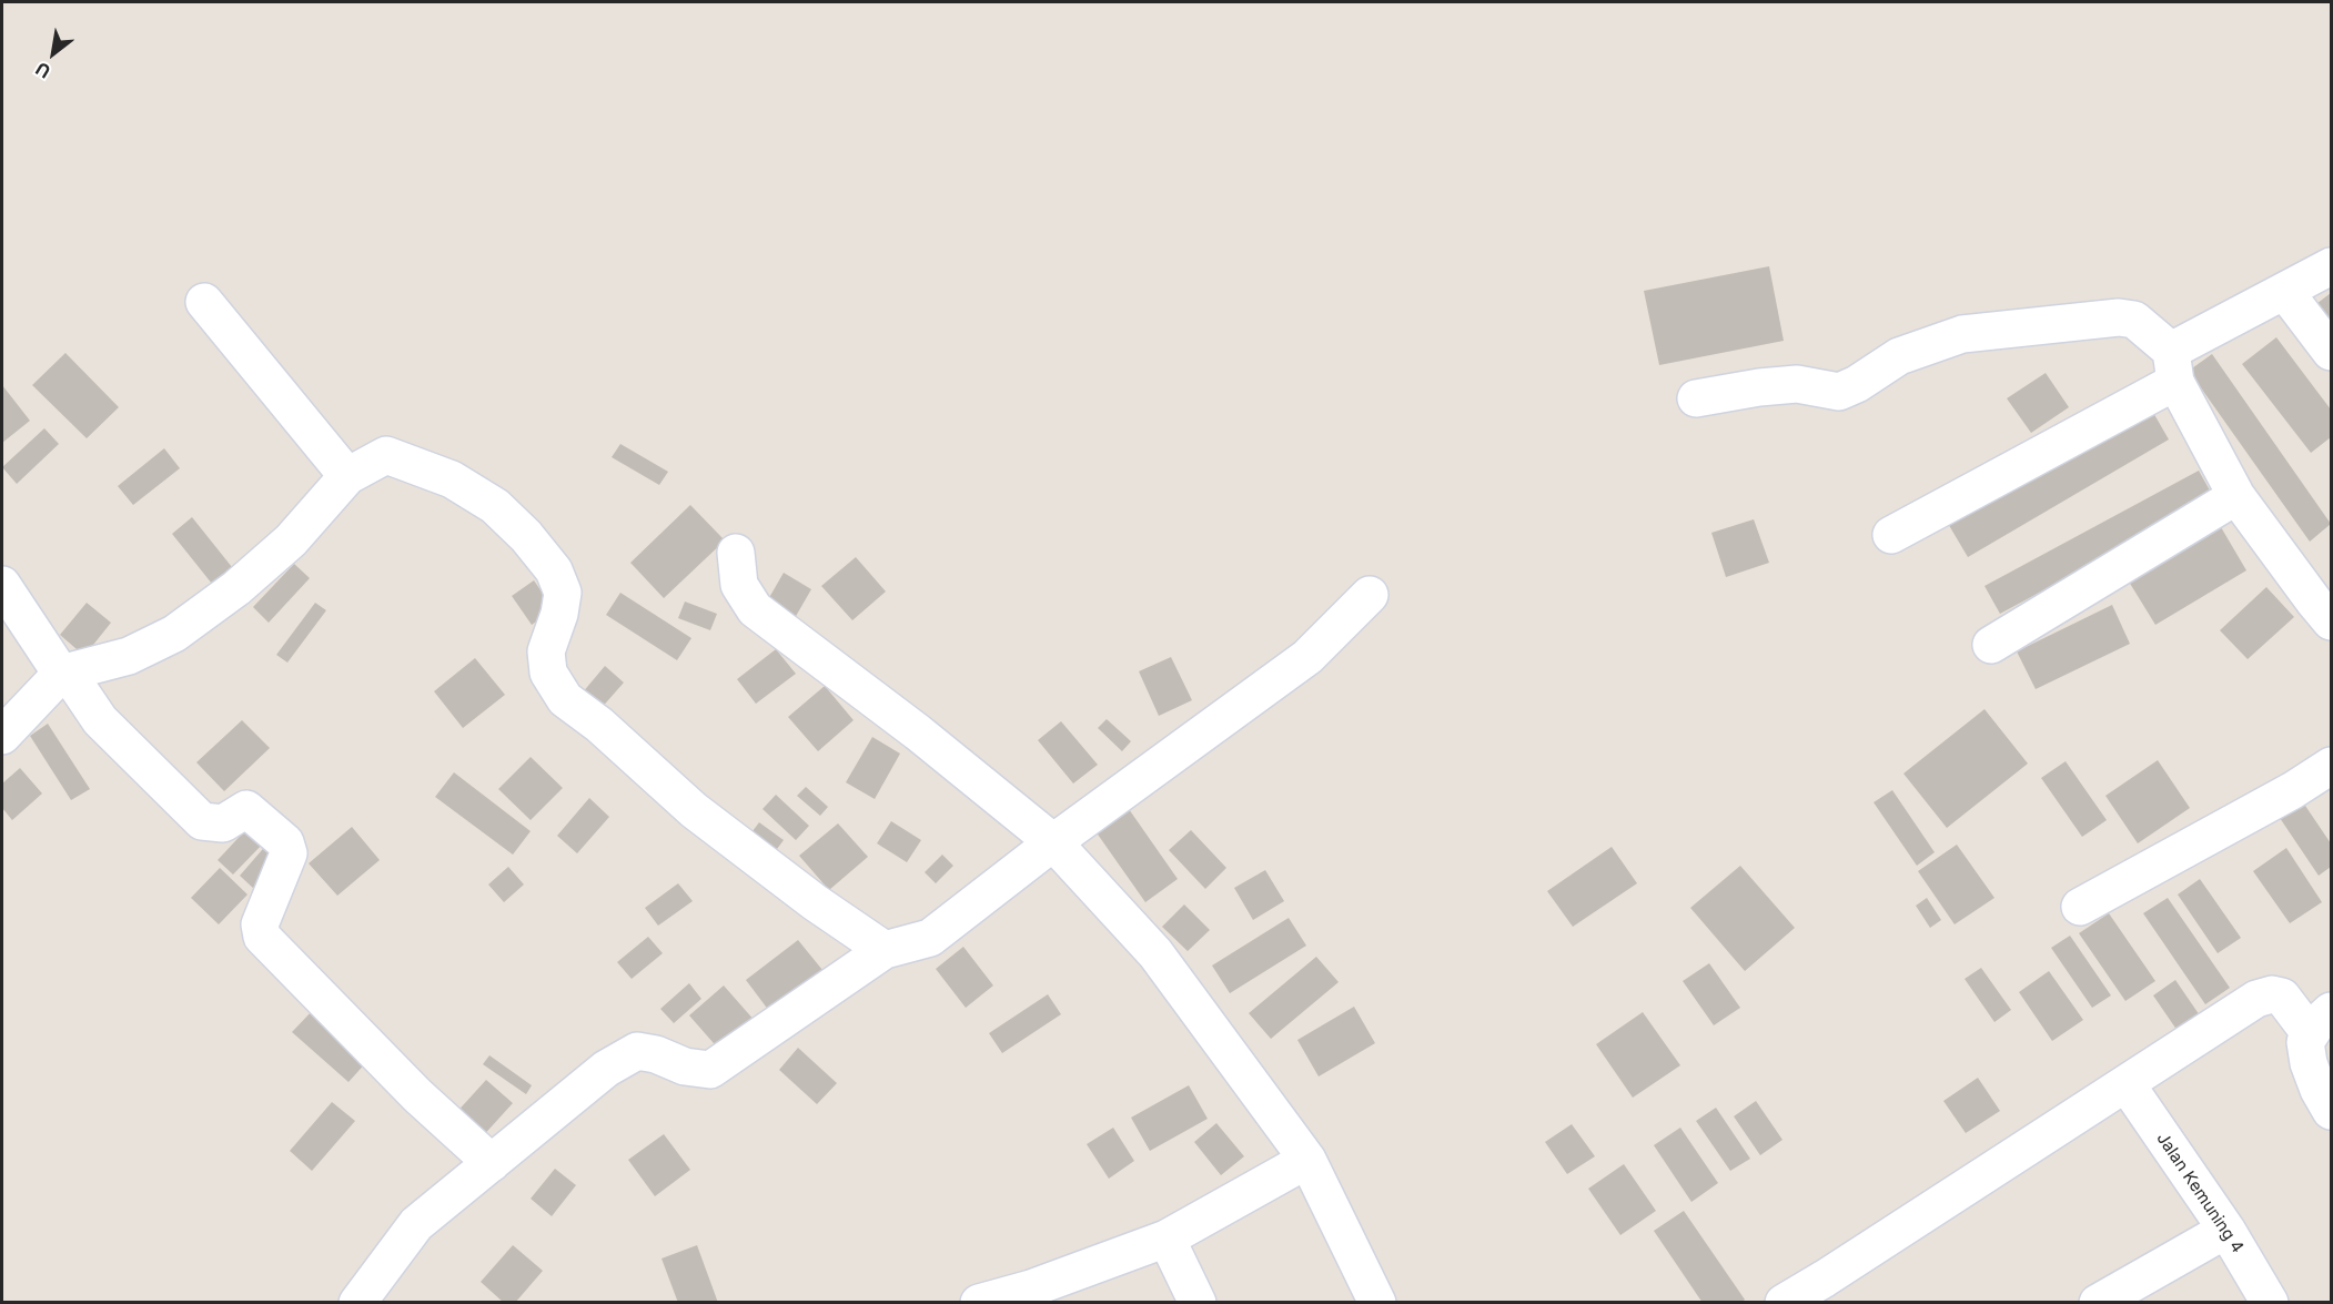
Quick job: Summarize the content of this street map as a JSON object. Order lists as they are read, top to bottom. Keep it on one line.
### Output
{"streets":{"street":["Jalan Kemuning 4"]},"north":"bottom left"}
